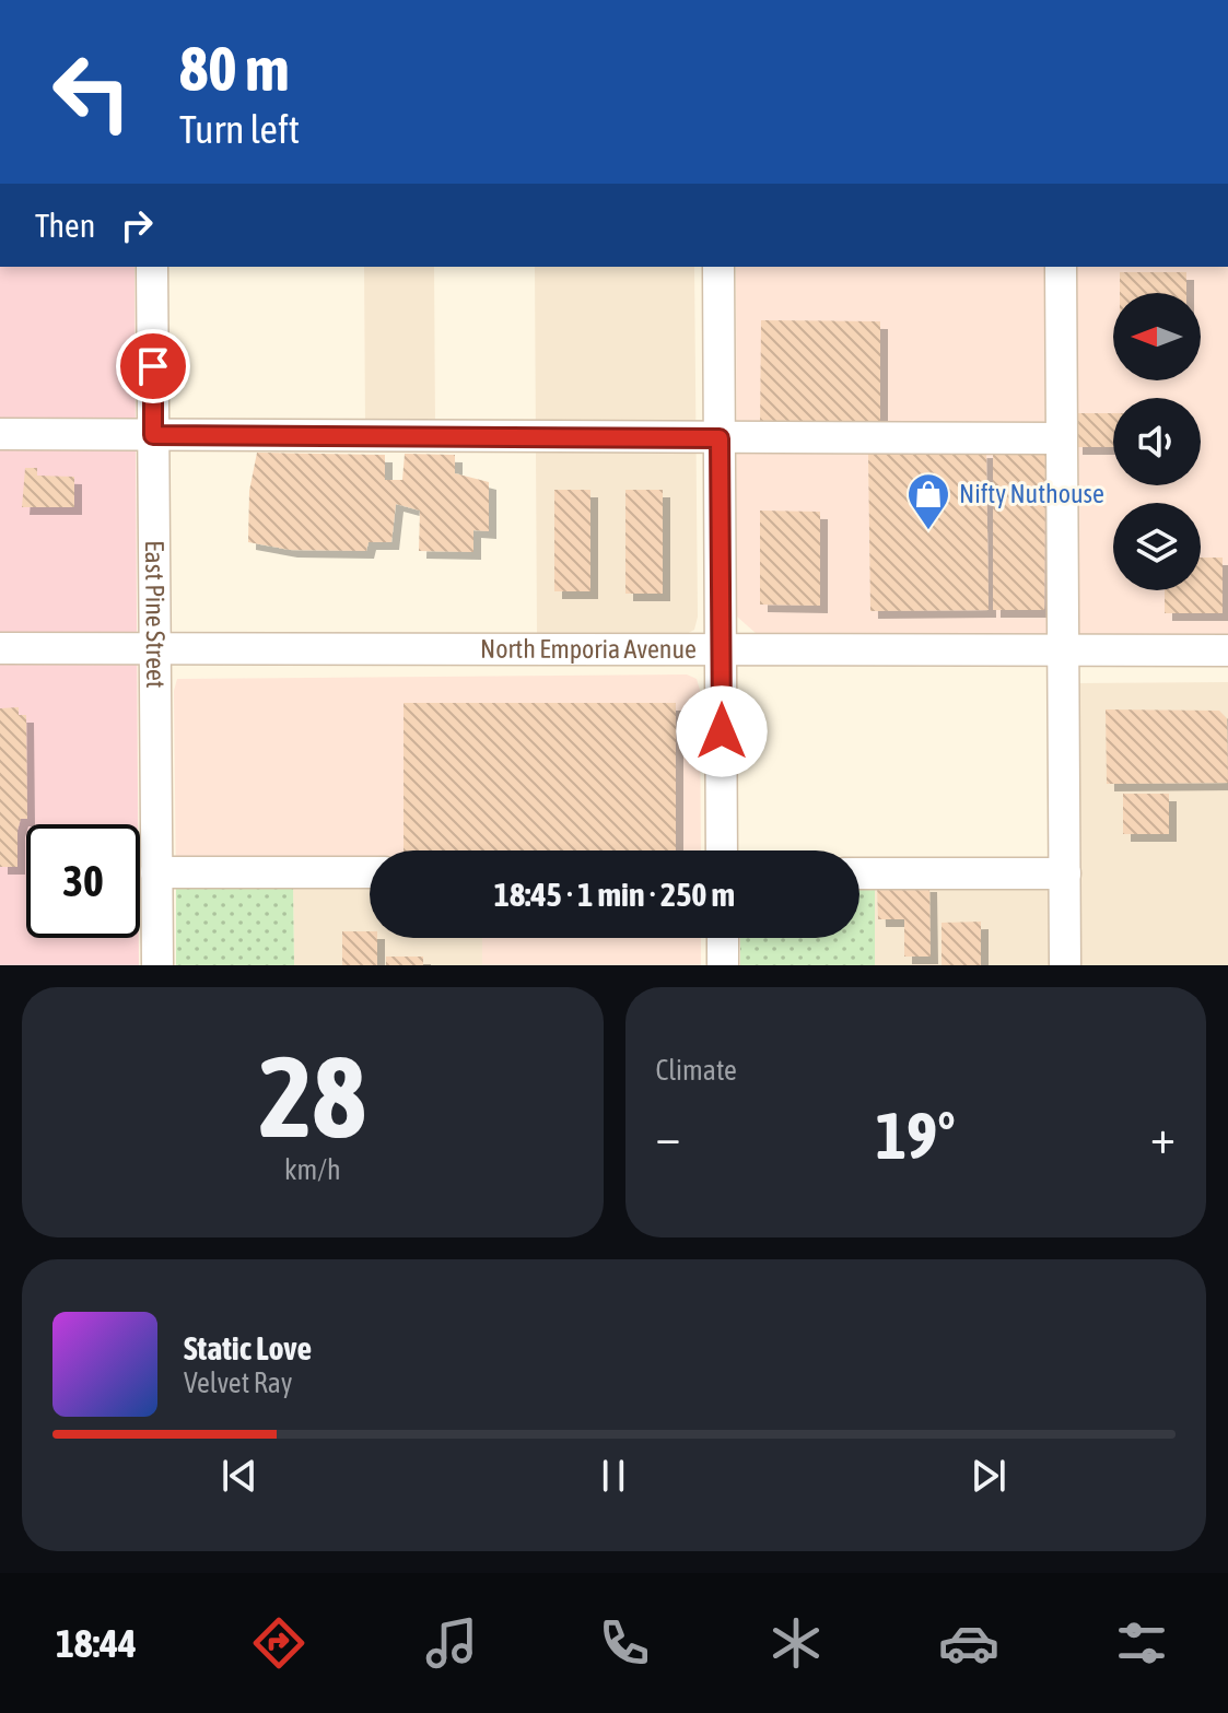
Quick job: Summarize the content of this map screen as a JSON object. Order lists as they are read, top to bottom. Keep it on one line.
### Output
{"streets":{"street":["East Pine Street","North Emporia Avenue"]},"crossings":[["East Pine Street","North Emporia Avenue"]],"places":{"shop":["Nifty Nuthouse"]},"north":"left","page":{"turn":["80 m","Turn left"],"then":"Then","limit":"30","trip":"18:45 · 1 min · 250 m","tile":[["28","km/h"],"Climate"],"heat":["−","19°","+"],"song":["Static Love","Velvet Ray"],"tabs":"18:44"}}
